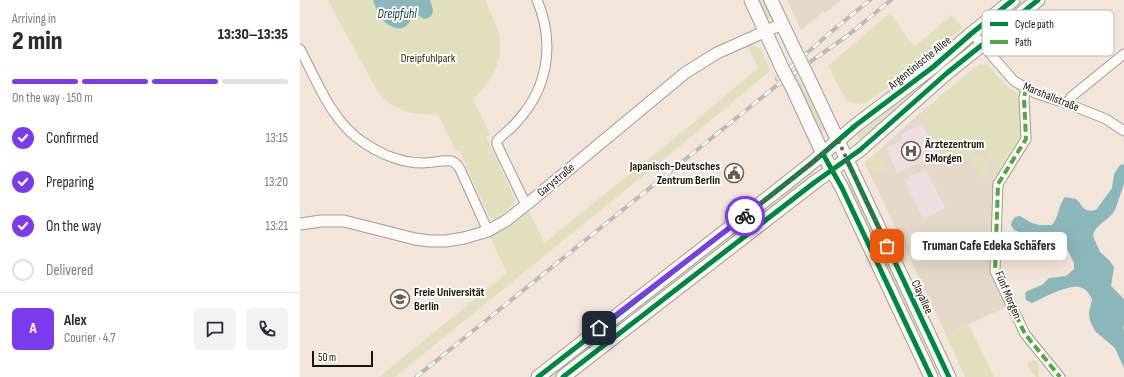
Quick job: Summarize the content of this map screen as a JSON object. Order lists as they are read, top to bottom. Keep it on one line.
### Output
{"streets":{"main road":["Argentinische Allee","Clayallee"],"street":["Marshallstraße","Garystraße","Fünf Morgen"]},"crossings":[["Argentinische Allee","Marshallstraße"],["Argentinische Allee","Clayallee"],["Marshallstraße","Fünf Morgen"],["Garystraße","Clayallee"]],"water":["Dreipfuhl"],"parks":["Dreipfuhlpark"],"places":{"hospital":["Ärztezentrum 5Morgen"],"public building":["Japanisch-Deutsches Zentrum Berlin"],"other":["Truman Cafe Edeka Schäfers"],"school or university":["Freie Universität Berlin"]},"legend":["Cycle path","Path"],"scale_bar":"50 m","page":{"heading":["2 min","Arriving in","13:30–13:35"],"panel":["Alex","Courier · 4.7"],"bar":"On the way · 150 m","list":[["Confirmed","13:15"],["Preparing","13:20"],["On the way","13:21"],"Delivered"],"bubble":"Truman Cafe Edeka Schäfers","round":"A","scale":"50 m"}}
